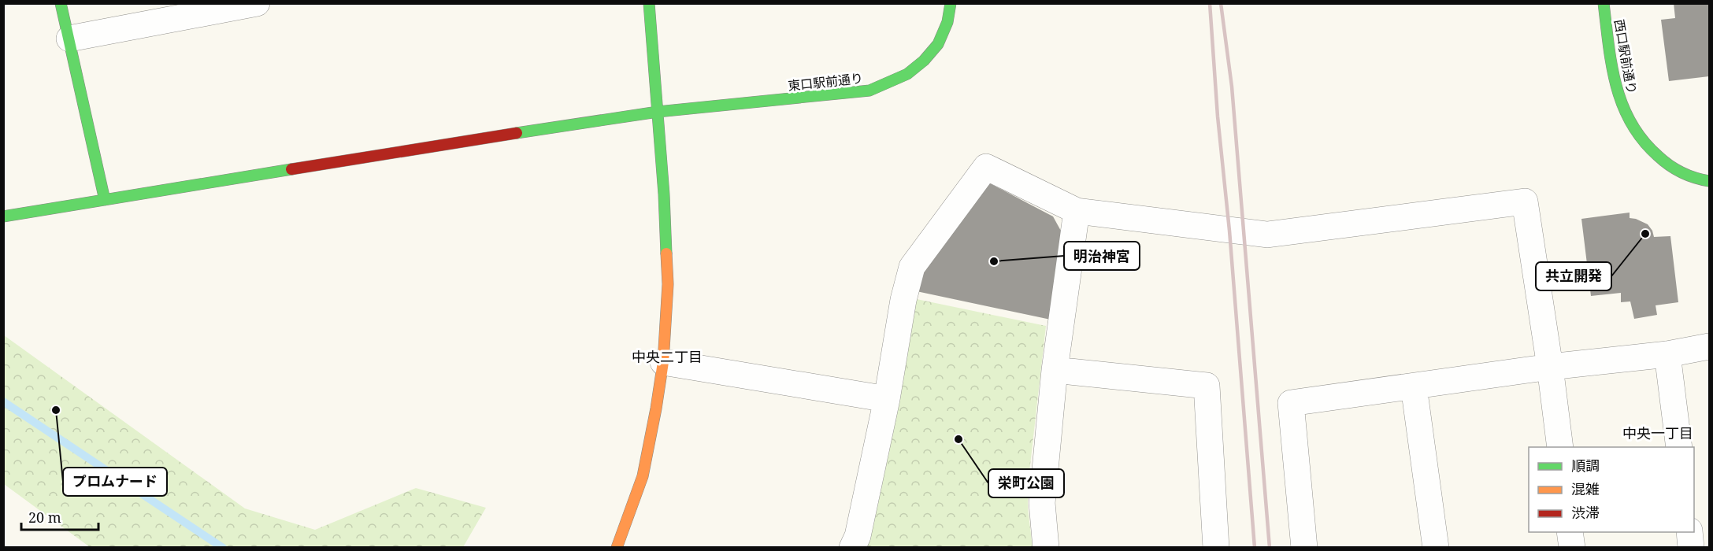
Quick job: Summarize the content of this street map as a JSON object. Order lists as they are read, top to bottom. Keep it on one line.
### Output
{"streets":{"street":["西口駅前通り","東口駅前通り"]},"districts":["中央二丁目","中央一丁目"],"places":["共立開発","明治神宮","プロムナード","栄町公園"],"legend":["順調","混雑","渋滞"],"scale_bar":"20 m"}
